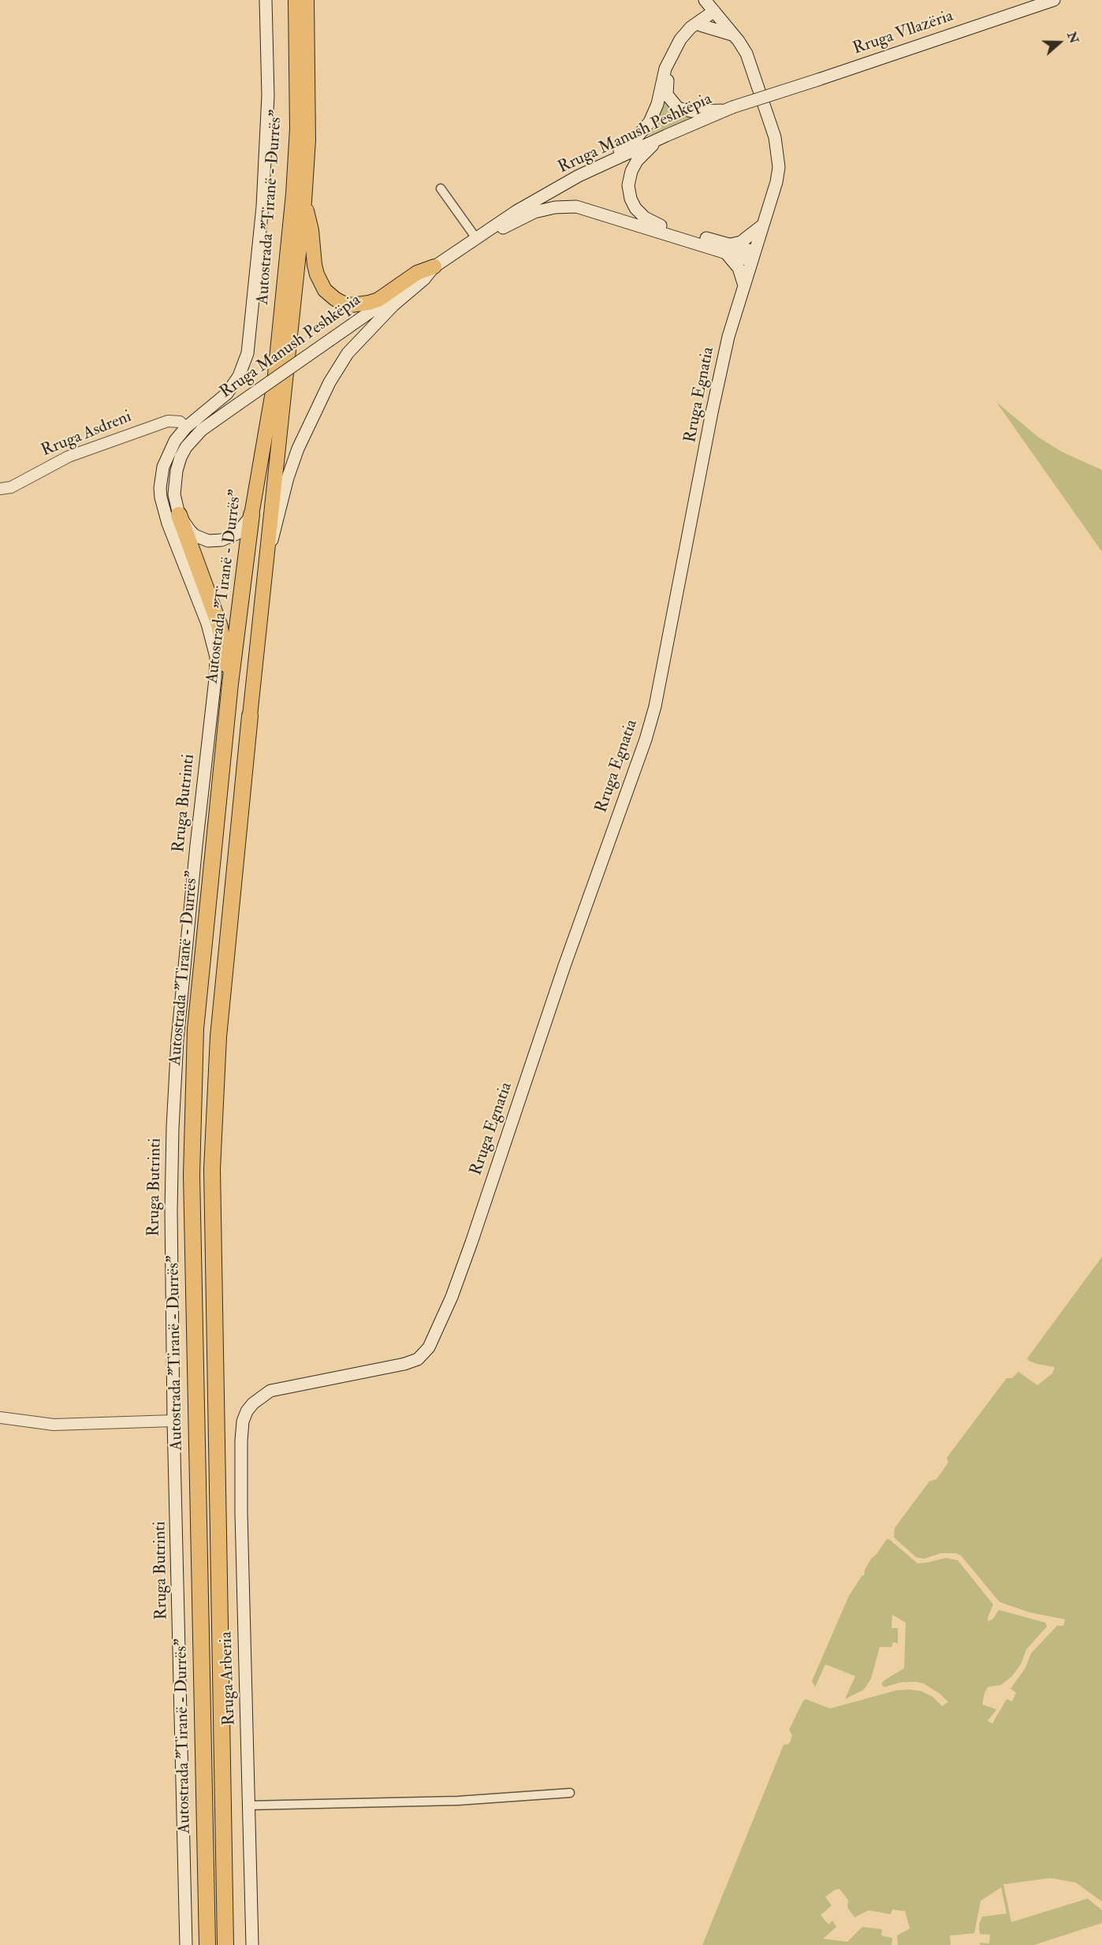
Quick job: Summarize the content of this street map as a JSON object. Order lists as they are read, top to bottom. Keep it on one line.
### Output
{"streets":{"highway":["Autostrada \"Tiranë - Durrës\""],"main road":["Rruga Vllazëria","Rruga Manush Peshkëpia","Rruga Egnatia","Rruga Butrinti","Rruga Arberia"],"street":["Rruga Asdreni"]},"crossings":[["Rruga Vllazëria","Rruga Manush Peshkëpia"],["Rruga Egnatia","Rruga Arberia"],["Rruga Asdreni","Rruga Butrinti"]],"north":"right"}
